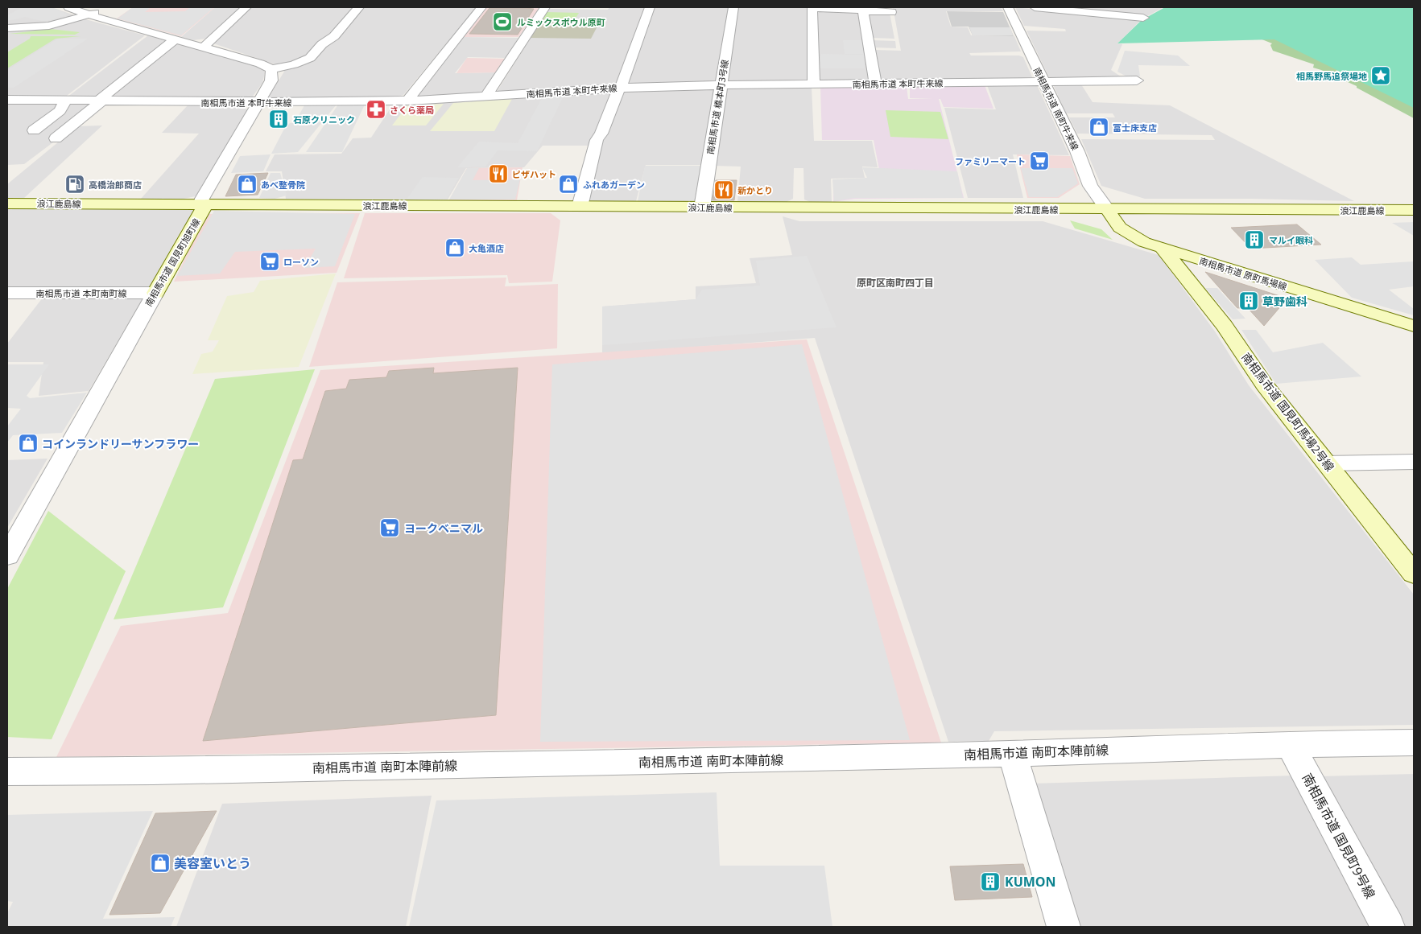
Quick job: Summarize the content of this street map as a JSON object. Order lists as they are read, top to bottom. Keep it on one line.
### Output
{"streets":{"main road":["浪江鹿島線","南相馬市道 国見町旭町線","南相馬市道 原町馬場線","南相馬市道 国見町馬場2号線"],"street":["南相馬市道 本町牛来線","南相馬市道 橋本町3号線","南相馬市道 南町牛来線","南相馬市道 本町南町線","南相馬市道 南町本陣前線","南相馬市道 国見町9号線"]},"crossings":[["南相馬市道 本町牛来線","南相馬市道 橋本町3号線"],["南相馬市道 本町牛来線","南相馬市道 南町牛来線"],["南相馬市道 本町牛来線","南相馬市道 国見町旭町線"],["南相馬市道 橋本町3号線","浪江鹿島線"],["南相馬市道 南町牛来線","浪江鹿島線"],["南相馬市道 南町牛来線","南相馬市道 原町馬場線"],["浪江鹿島線","南相馬市道 国見町旭町線"],["浪江鹿島線","南相馬市道 原町馬場線"],["南相馬市道 国見町旭町線","南相馬市道 本町南町線"],["南相馬市道 原町馬場線","南相馬市道 国見町馬場2号線"],["南相馬市道 南町本陣前線","南相馬市道 国見町9号線"]],"districts":["原町区南町四丁目"],"places":{"sports":["ルミックスボウル原町"],"place":["相馬野馬追祭場地"],"pharmacy":["さくら薬局"],"building":["石原クリニック","マルイ眼科","草野歯科","KUMON"],"shop":["富士床支店","あべ整骨院","ふれあガーデン","大亀酒店","コインランドリーサンフラワー","美容室いとう"],"supermarket":["ファミリーマート","ローソン","ヨークベニマル"],"restaurant":["ピザハット","新かとり"],"fuel station":["高橋治郎商店"]}}
